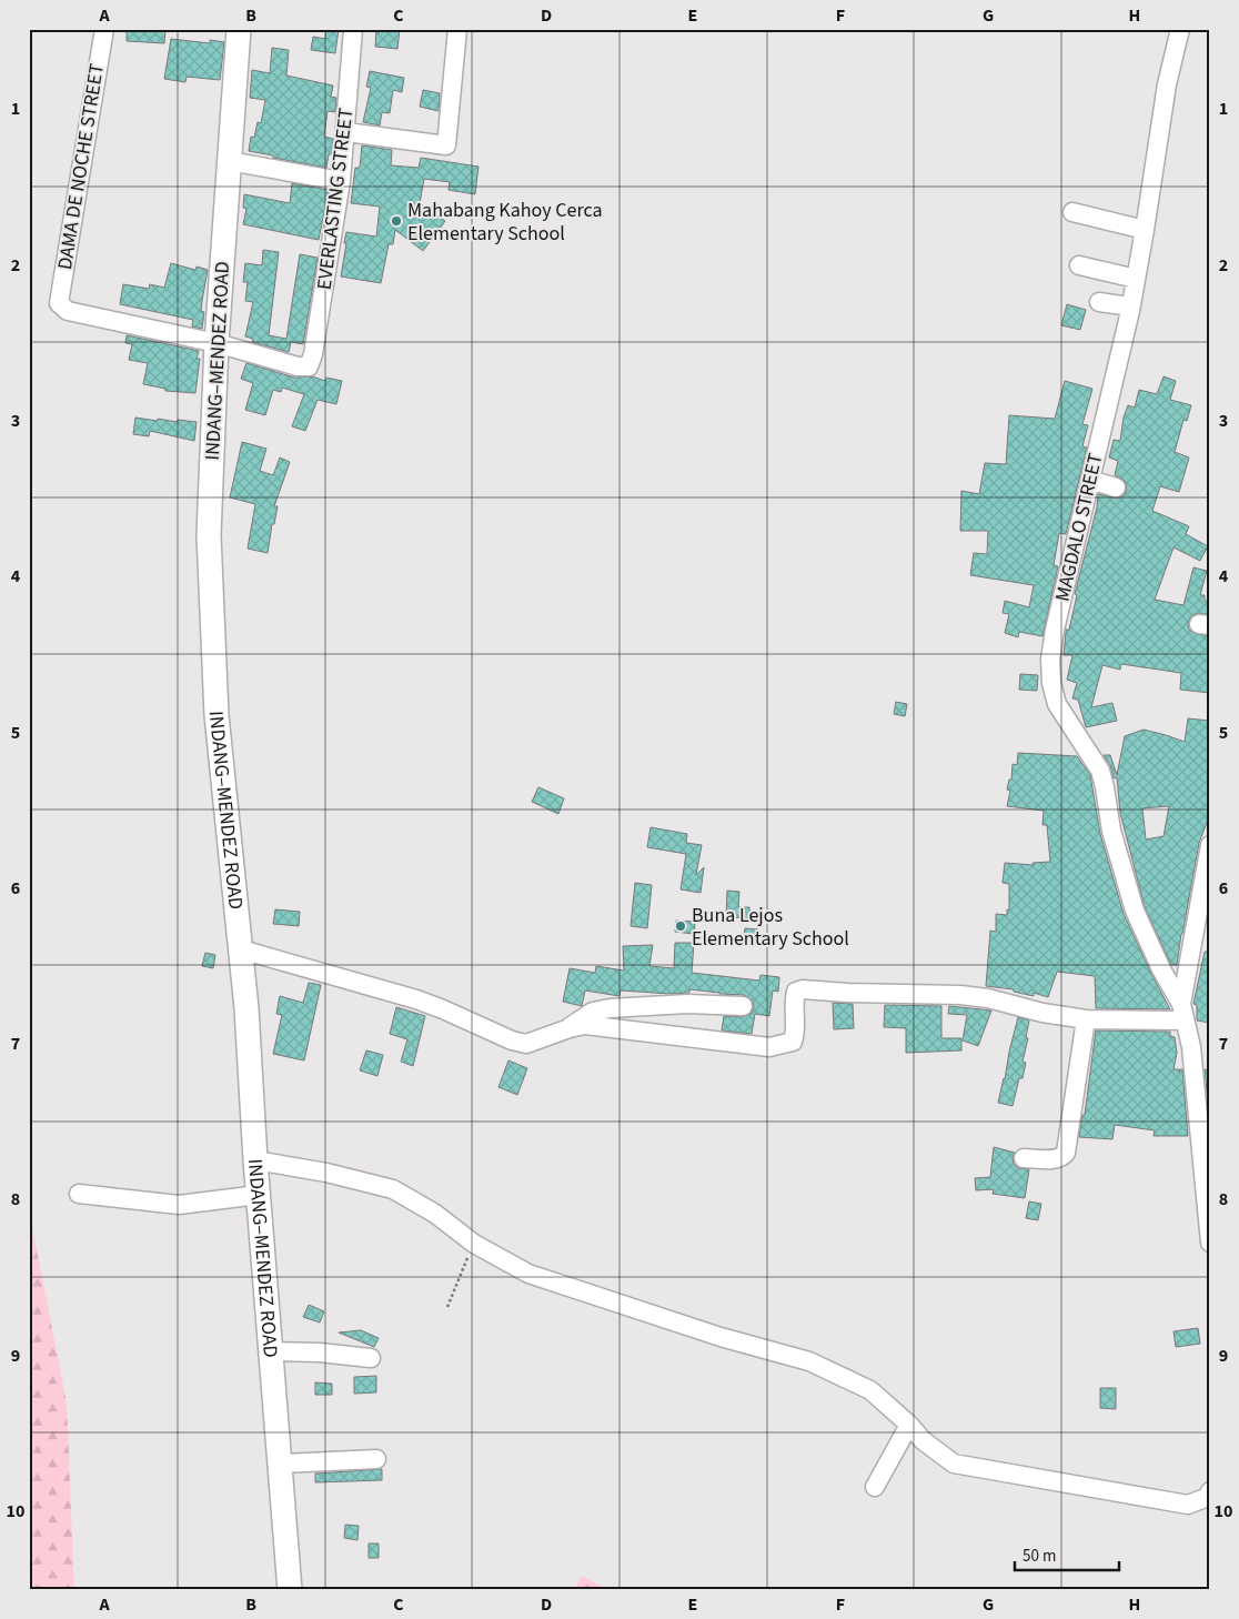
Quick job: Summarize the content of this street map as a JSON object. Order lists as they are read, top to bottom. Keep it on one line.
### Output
{"streets":{"main road":["INDANG–MENDEZ ROAD"],"street":["DAMA DE NOCHE STREET","EVERLASTING STREET","MAGDALO STREET"]},"crossings":[["DAMA DE NOCHE STREET","EVERLASTING STREET"],["DAMA DE NOCHE STREET","INDANG–MENDEZ ROAD"],["EVERLASTING STREET","INDANG–MENDEZ ROAD"]],"places":["Mahabang Kahoy Cerca Elementary School","Buna Lejos Elementary School"],"scale_bar":"50 m","grid":{"columns":["A","B","C","D","E","F","G","H"],"rows":["1","2","3","4","5","6","7","8","9","10"]}}
